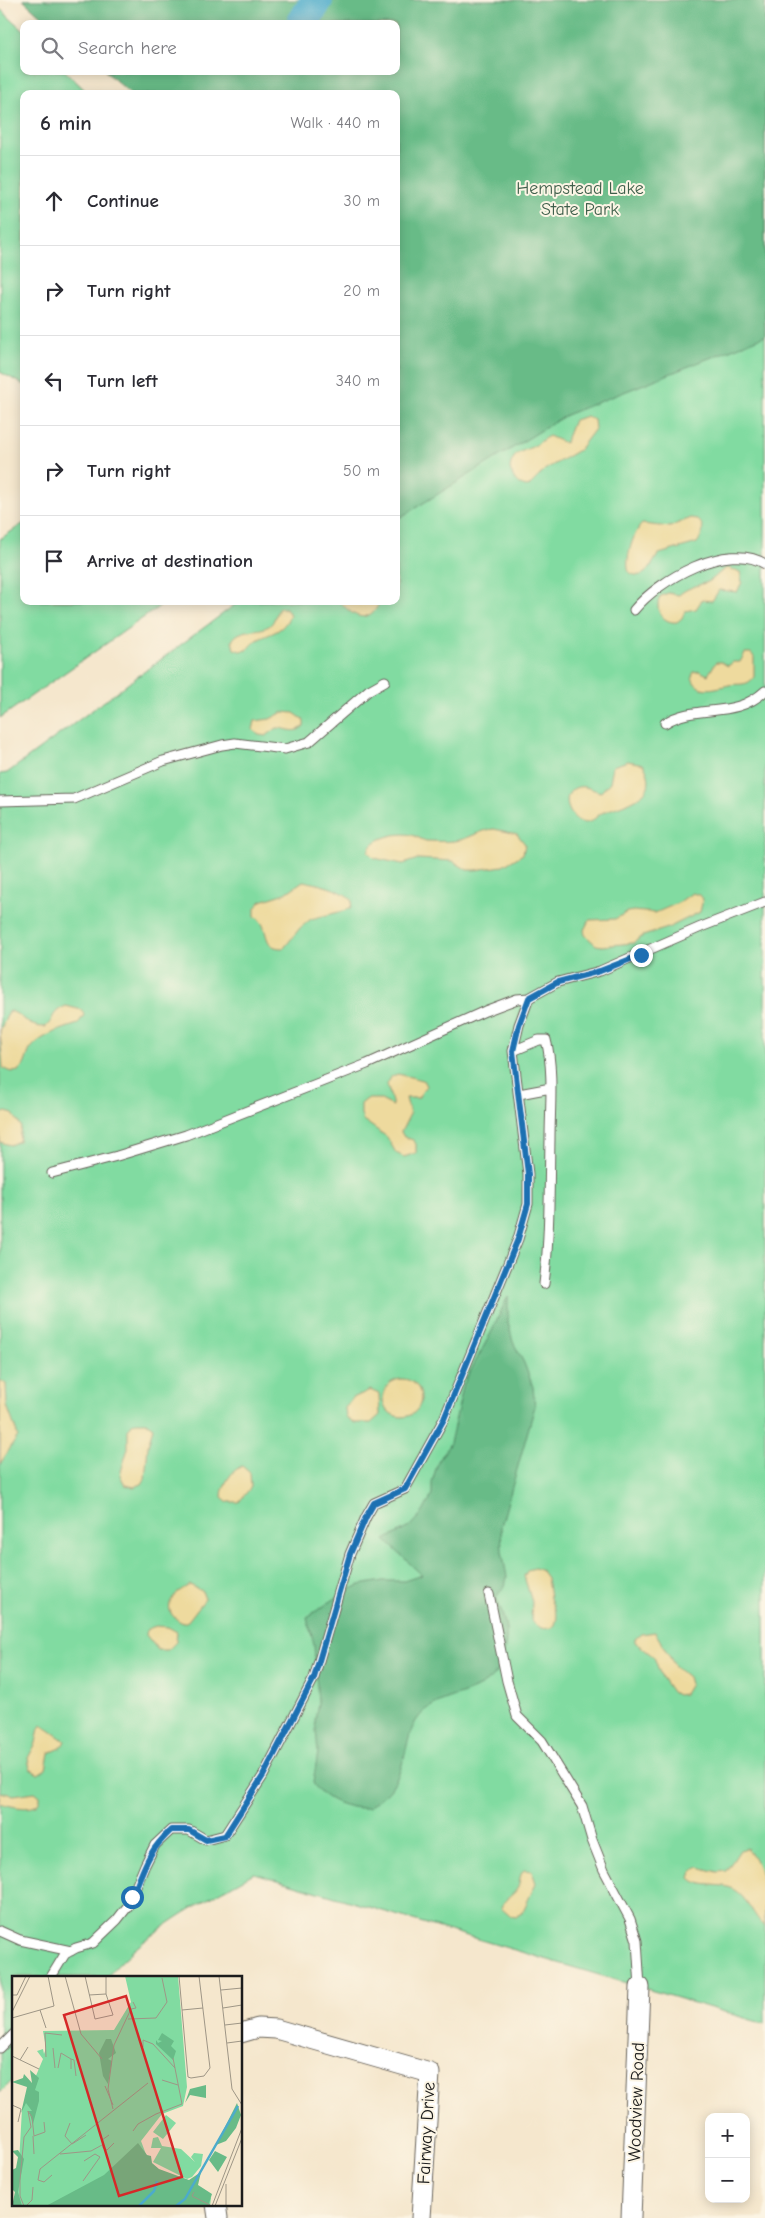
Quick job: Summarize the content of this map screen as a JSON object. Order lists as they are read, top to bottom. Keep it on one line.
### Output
{"streets":{"street":["Woodview Road","Fairway Drive"]},"parks":["Hempstead Lake State Park"],"page":{"search":"Search here","heading":["6 min","Walk · 440 m"],"list":[["Continue","30 m"],["Turn right","20 m"],["Turn left","340 m"],["Turn right","50 m"],"Arrive at destination"],"map_buttons":["+","−"]}}
